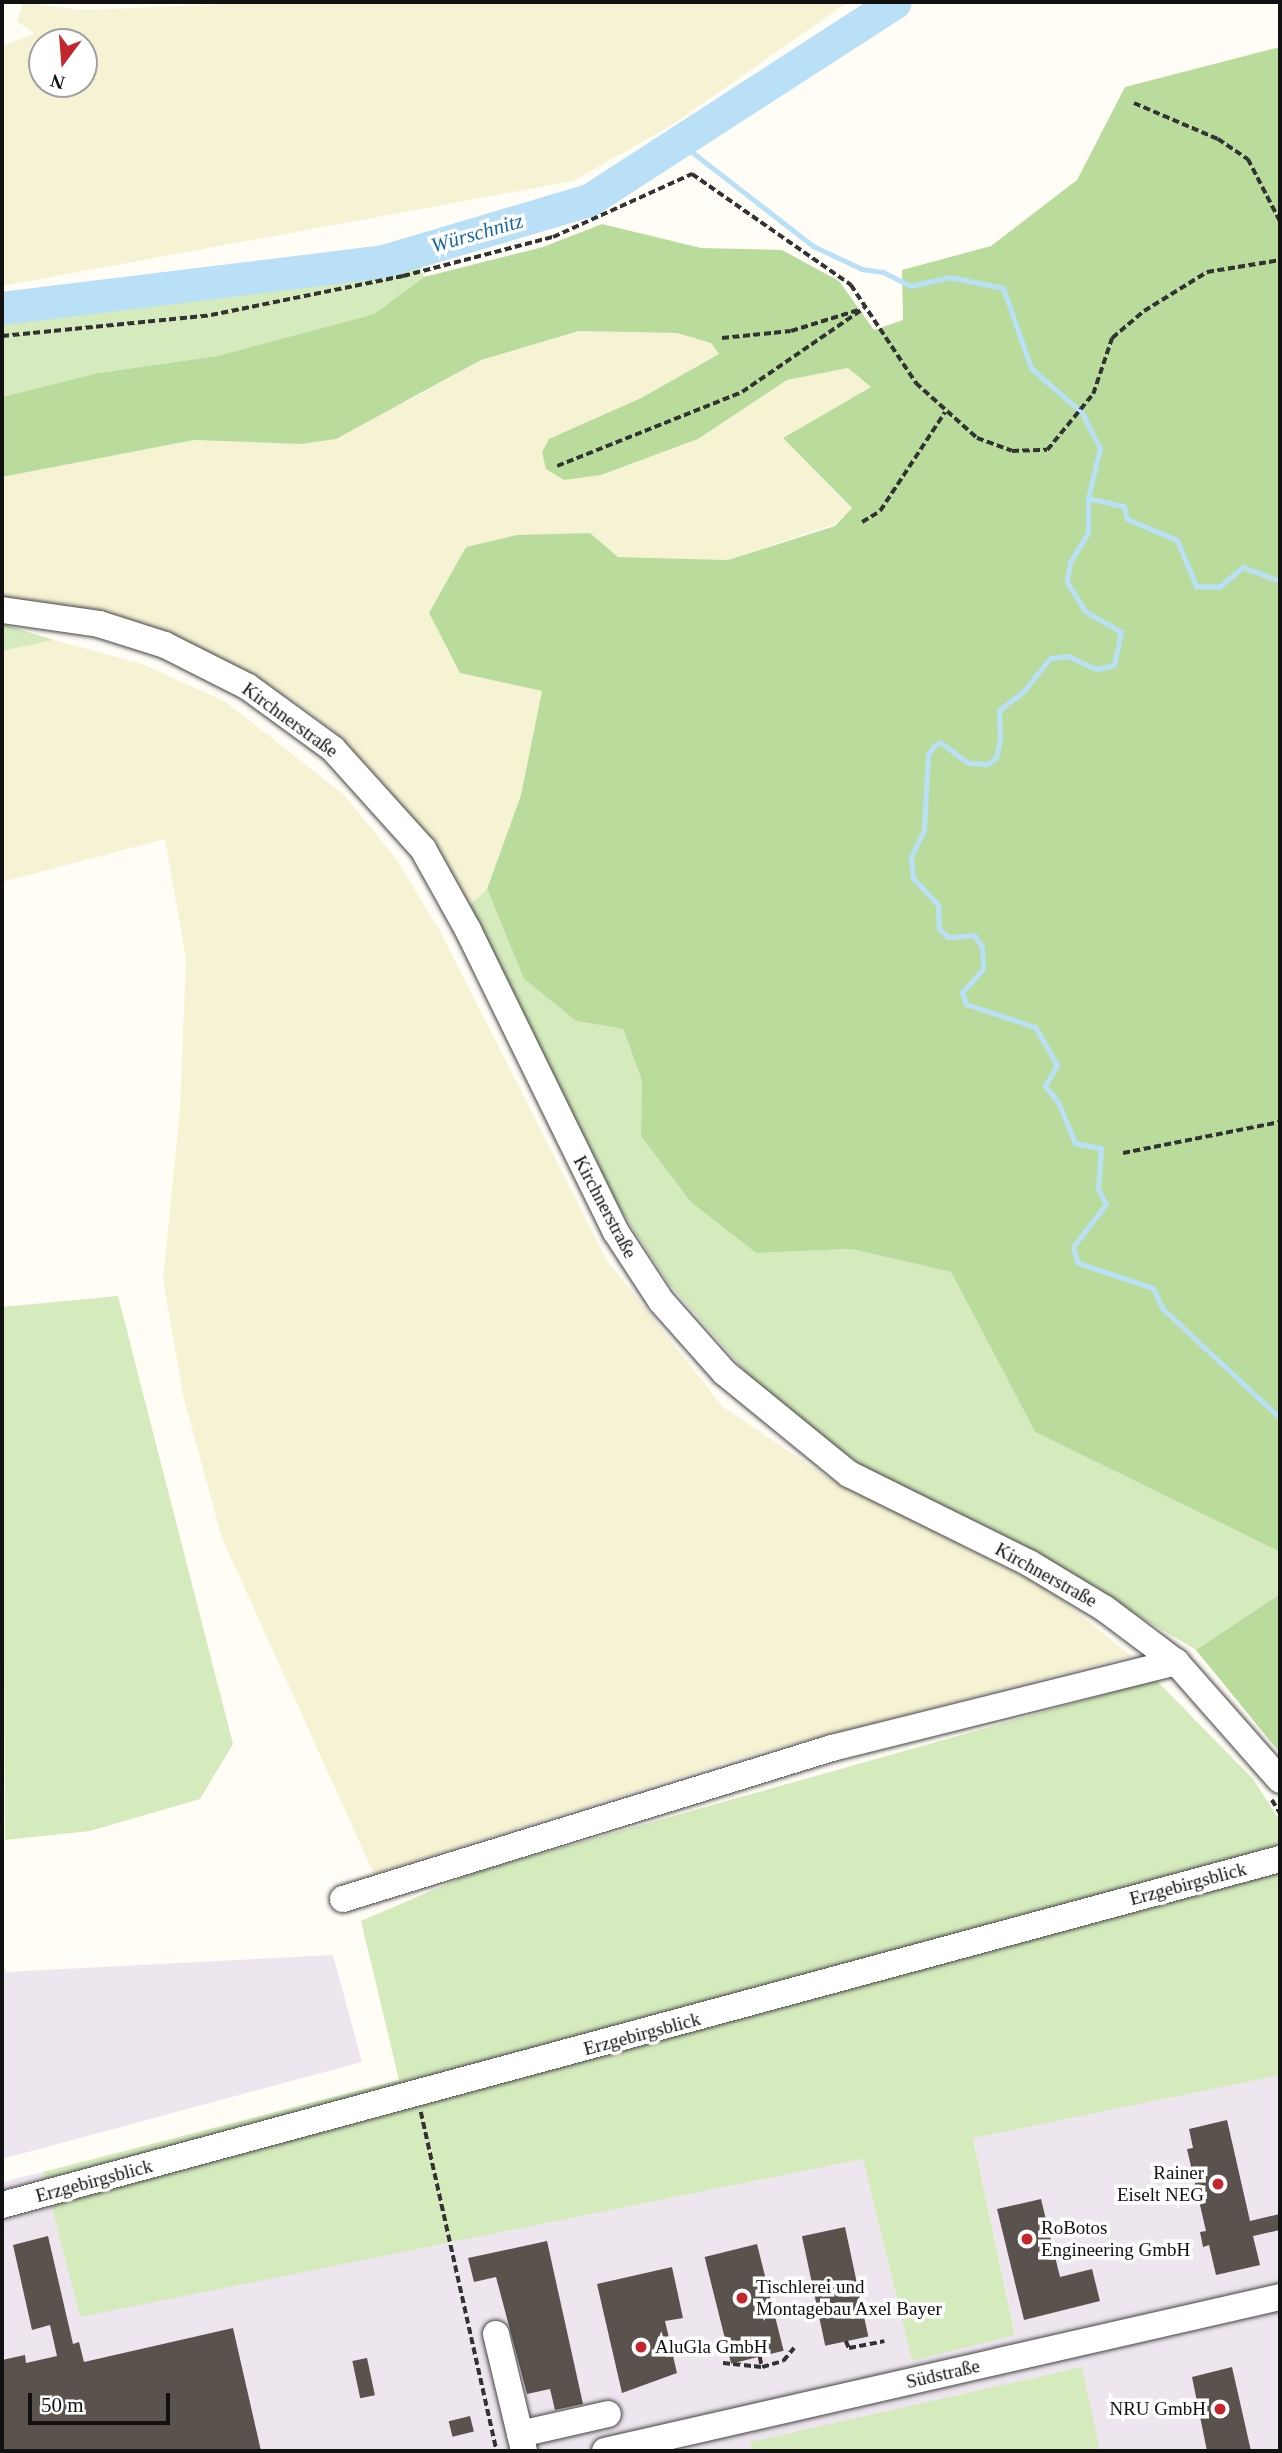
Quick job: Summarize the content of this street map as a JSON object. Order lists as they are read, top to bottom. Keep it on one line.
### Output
{"streets":{"street":["Kirchnerstraße","Erzgebirgsblick","Südstraße"]},"water":["Würschnitz"],"places":["Rainer Eiselt NEG","RoBotos Engineering GmbH","Tischlerei und Montagebau Axel Bayer","AluGla GmbH","NRU GmbH"],"scale_bar":"50 m","north":"bottom"}
